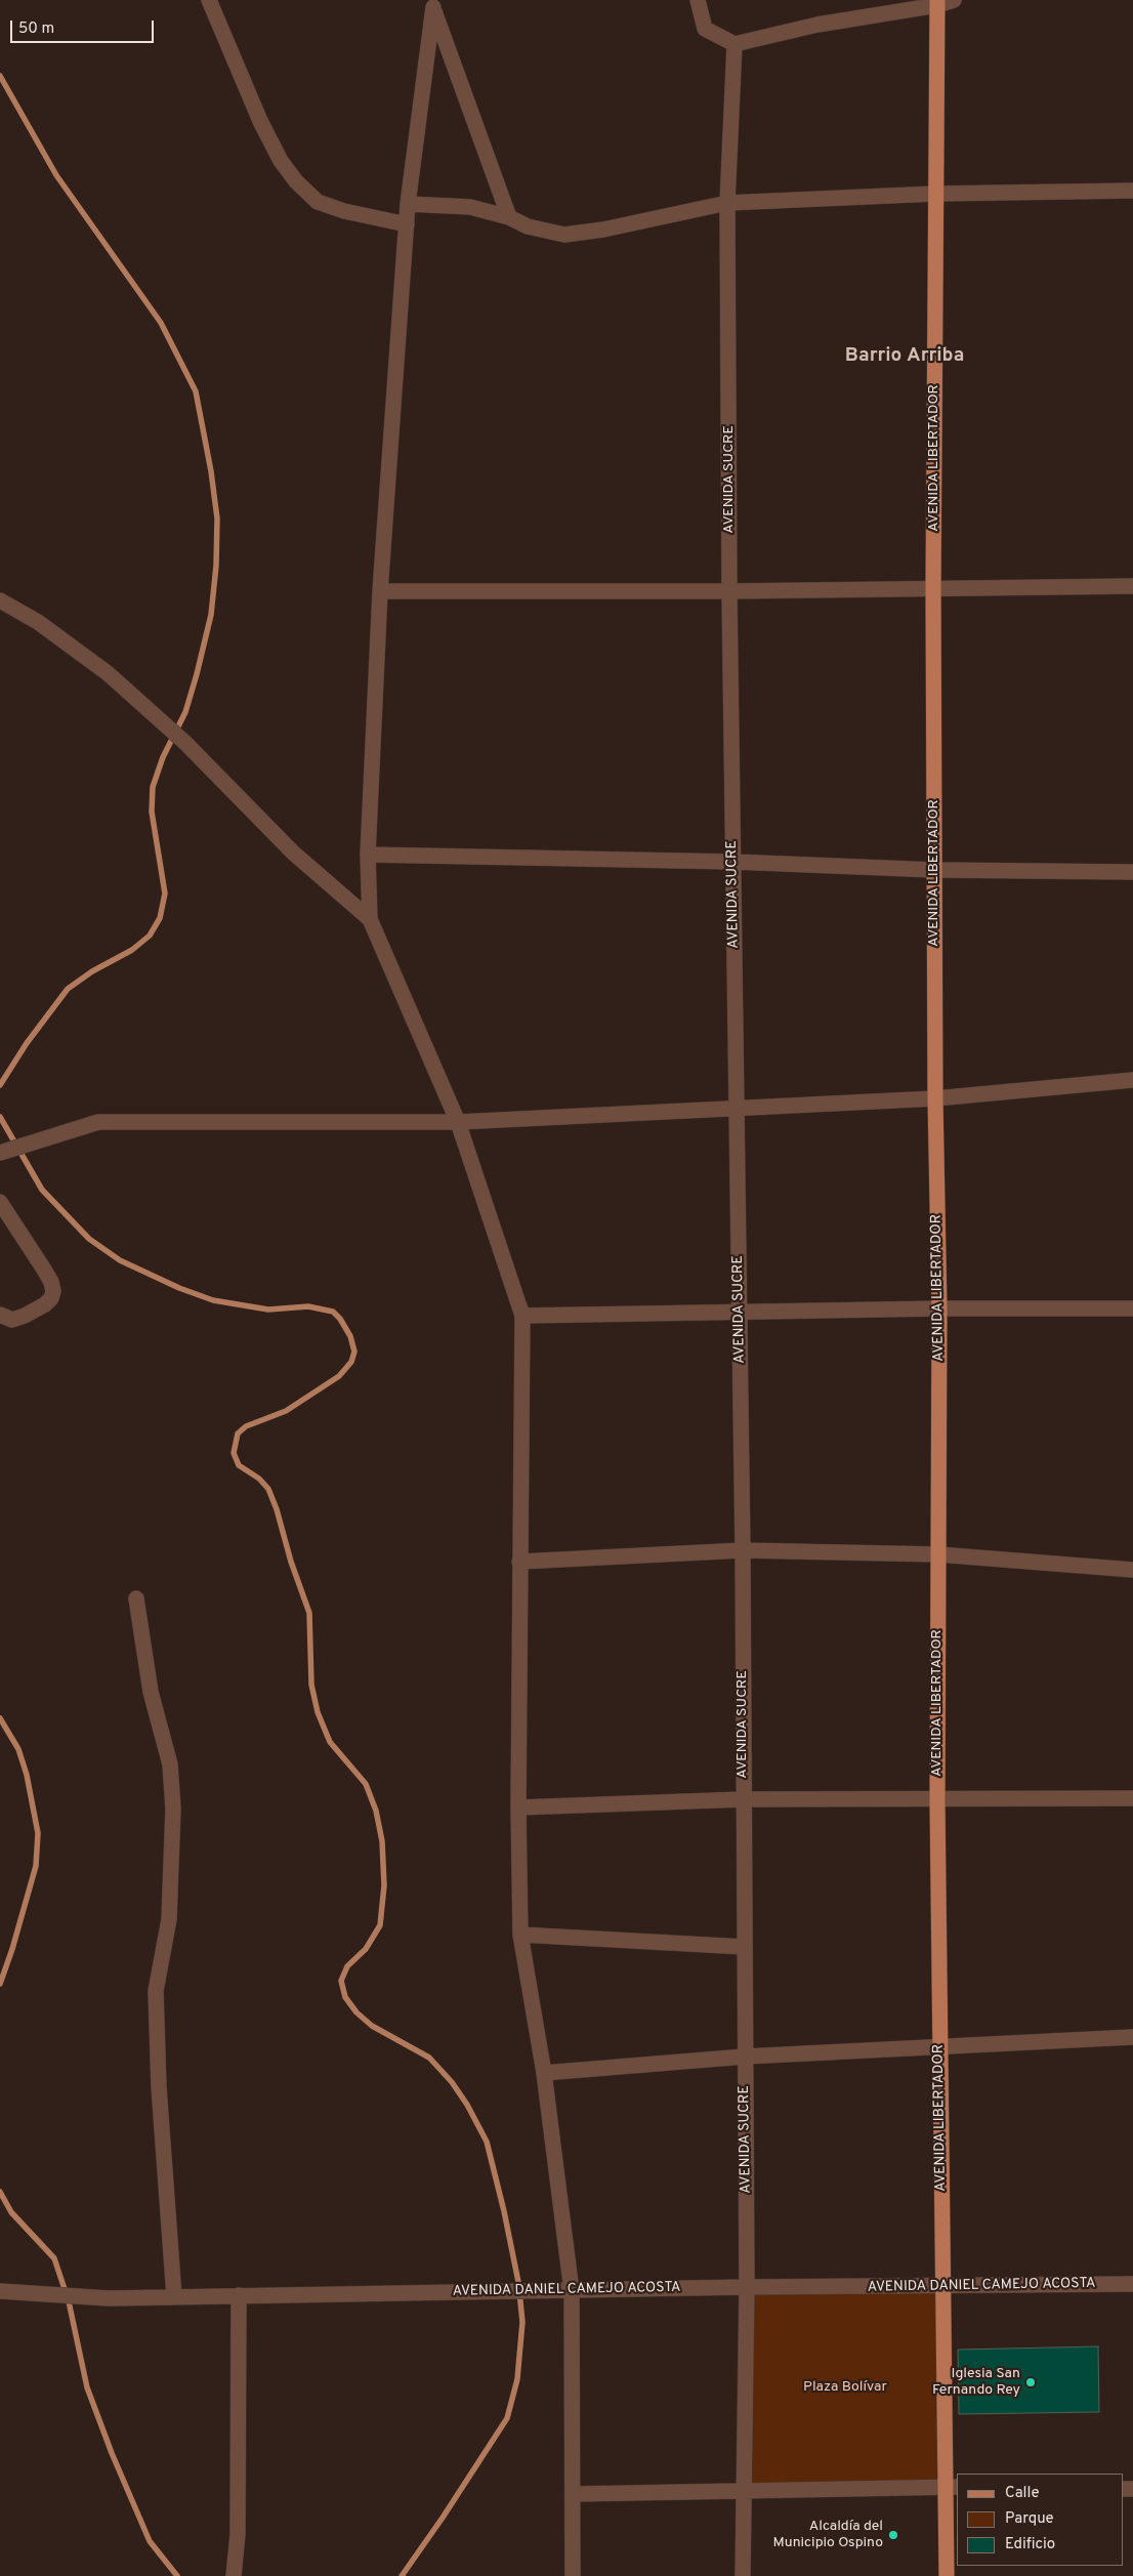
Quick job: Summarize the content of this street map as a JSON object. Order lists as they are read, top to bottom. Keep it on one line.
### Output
{"streets":{"main road":["AVENIDA LIBERTADOR"],"street":["AVENIDA SUCRE","AVENIDA DANIEL CAMEJO ACOSTA"]},"crossings":[["AVENIDA LIBERTADOR","AVENIDA DANIEL CAMEJO ACOSTA"],["AVENIDA SUCRE","AVENIDA DANIEL CAMEJO ACOSTA"]],"districts":["Barrio Arriba"],"parks":["Plaza Bolívar"],"places":["Iglesia San Fernando Rey","Alcaldía del Municipio Ospino"],"legend":["Calle","Parque","Edificio"],"scale_bar":"50 m"}
